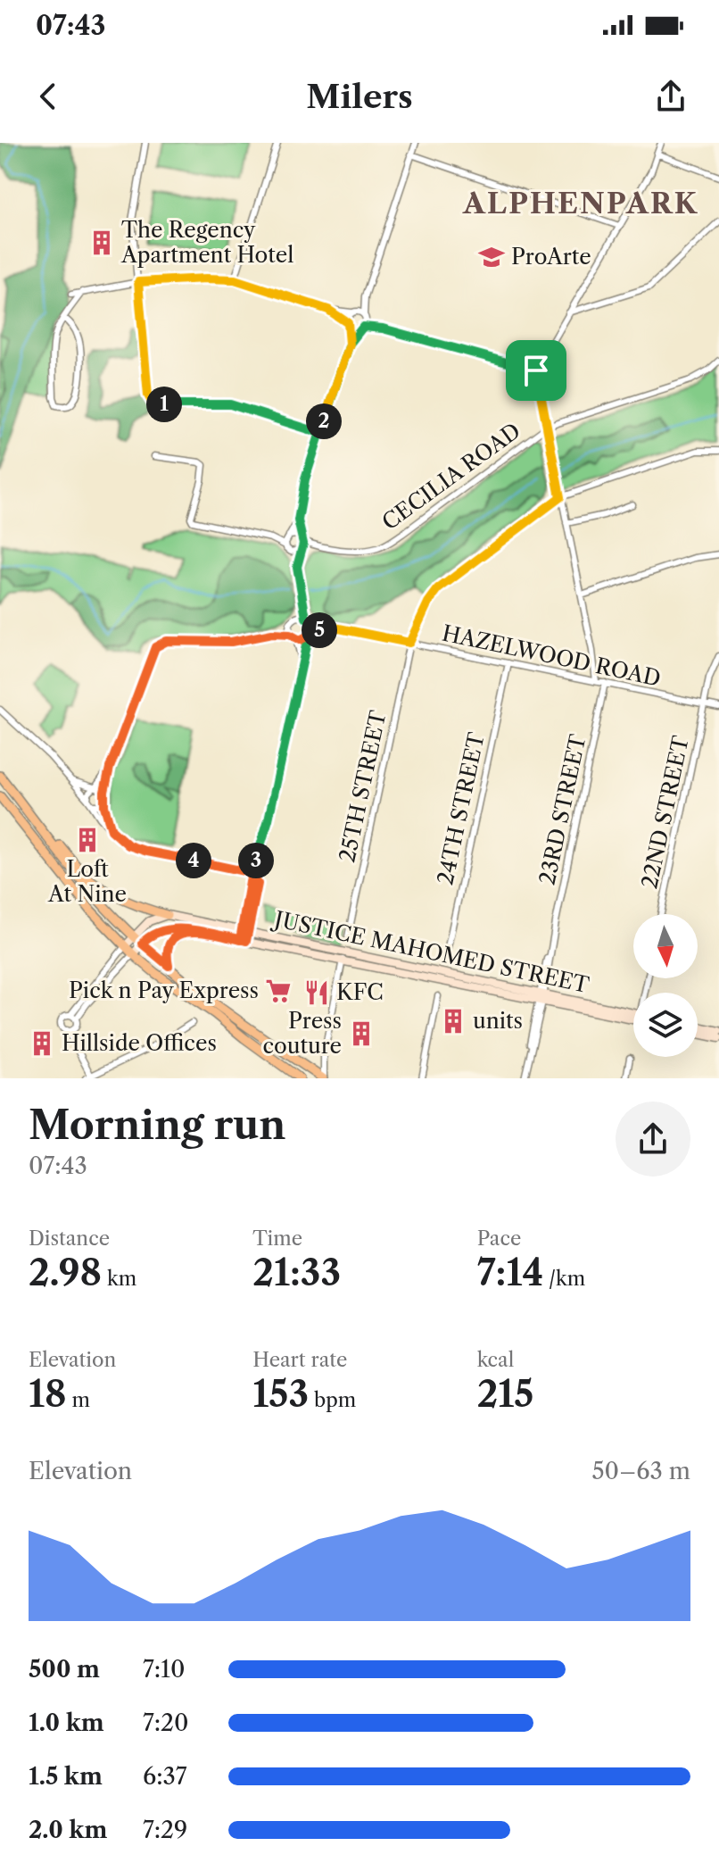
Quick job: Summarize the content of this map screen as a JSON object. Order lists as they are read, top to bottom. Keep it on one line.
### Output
{"streets":{"main road":["JUSTICE MAHOMED STREET"],"street":["CECILIA ROAD","HAZELWOOD ROAD","25TH STREET","24TH STREET","23RD STREET","22ND STREET"]},"crossings":[["HAZELWOOD ROAD","25TH STREET"],["HAZELWOOD ROAD","24TH STREET"],["HAZELWOOD ROAD","23RD STREET"],["HAZELWOOD ROAD","22ND STREET"],["23RD STREET","JUSTICE MAHOMED STREET"]],"districts":["ALPHENPARK"],"places":{"building":["The Regency Apartment Hotel","Loft At Nine","units","Press couture","Hillside Offices"],"school or university":["ProArte"],"supermarket":["Pick n Pay Express"],"restaurant":["KFC"]},"north":"bottom","page":{"status":"07:43","header":"Milers","pins":["1","2","5","3","4"],"heading":["Morning run","07:43"],"stats":[["Distance","2.98 km"],["Time","21:33"],["Pace","7:14 /km"],["Elevation","18 m"],["Heart rate","153 bpm"],["kcal","215"]],"chart":["Elevation","50–63 m"],"list":[{"name":"500 m","note":"7:10"},{"name":"1.0 km","note":"7:20"},{"name":"1.5 km","note":"6:37"},{"name":"2.0 km","note":"7:29"}]}}
